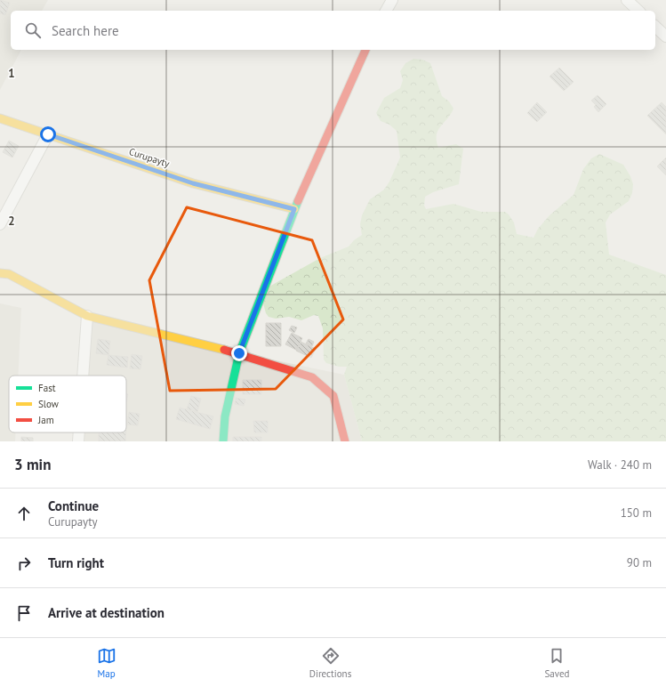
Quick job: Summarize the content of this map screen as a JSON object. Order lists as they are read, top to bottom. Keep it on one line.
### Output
{"streets":{"street":["Curupayty"]},"legend":["Fast","Slow","Jam"],"page":{"search":"Search here","heading":["3 min","Walk · 240 m"],"list":[["Continue","Curupayty","150 m"],["Turn right","90 m"],"Arrive at destination"],"nav":["Map","Directions","Saved"]},"grid":{"rows":["1","2"]}}
